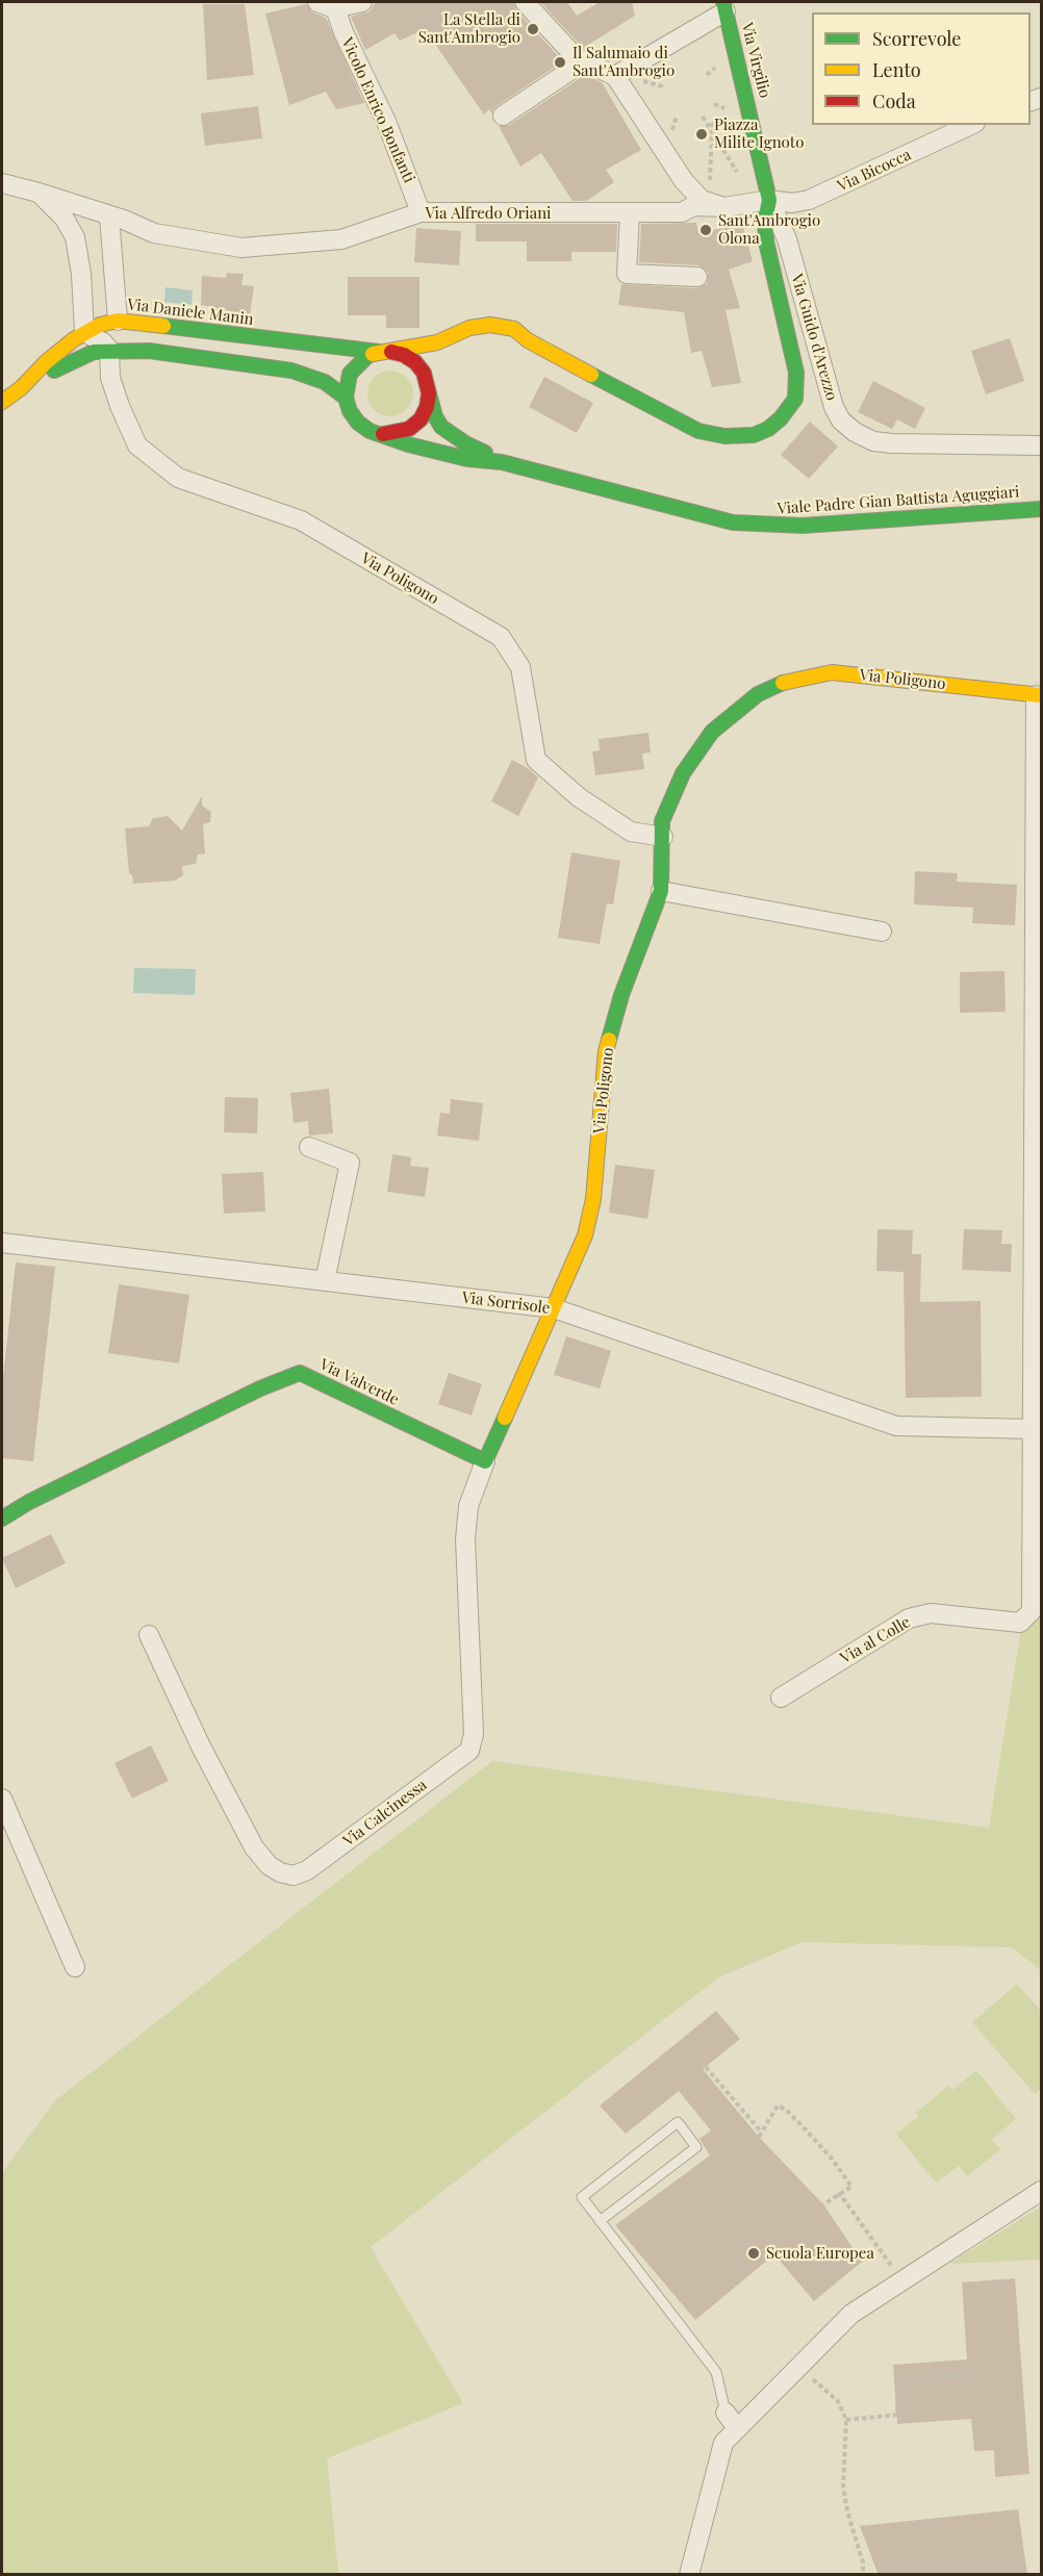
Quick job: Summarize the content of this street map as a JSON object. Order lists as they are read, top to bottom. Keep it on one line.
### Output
{"streets":{"main road":["Via Virgilio","Via Daniele Manin","Viale Padre Gian Battista Aguggiari","Via Poligono","Via Valverde"],"street":["Vicolo Enrico Bonfanti","Via Bicocca","Via Alfredo Oriani","Via Guido d'Arezzo","Via Sorrisole","Via al Colle","Via Calcinessa"]},"crossings":[["Via Virgilio","Via Bicocca"],["Via Virgilio","Via Guido d'Arezzo"],["Vicolo Enrico Bonfanti","Via Alfredo Oriani"],["Via Bicocca","Via Guido d'Arezzo"],["Via Daniele Manin","Viale Padre Gian Battista Aguggiari"],["Via Daniele Manin","Via Poligono"],["Via Poligono","Via Sorrisole"],["Via Poligono","Via al Colle"],["Via Sorrisole","Via al Colle"],["Via Valverde","Via Calcinessa"]],"places":["La Stella di Sant'Ambrogio","Il Salumaio di Sant'Ambrogio","Piazza Milite Ignoto","Sant'Ambrogio Olona","Scuola Europea"],"legend":["Scorrevole","Lento","Coda"]}
